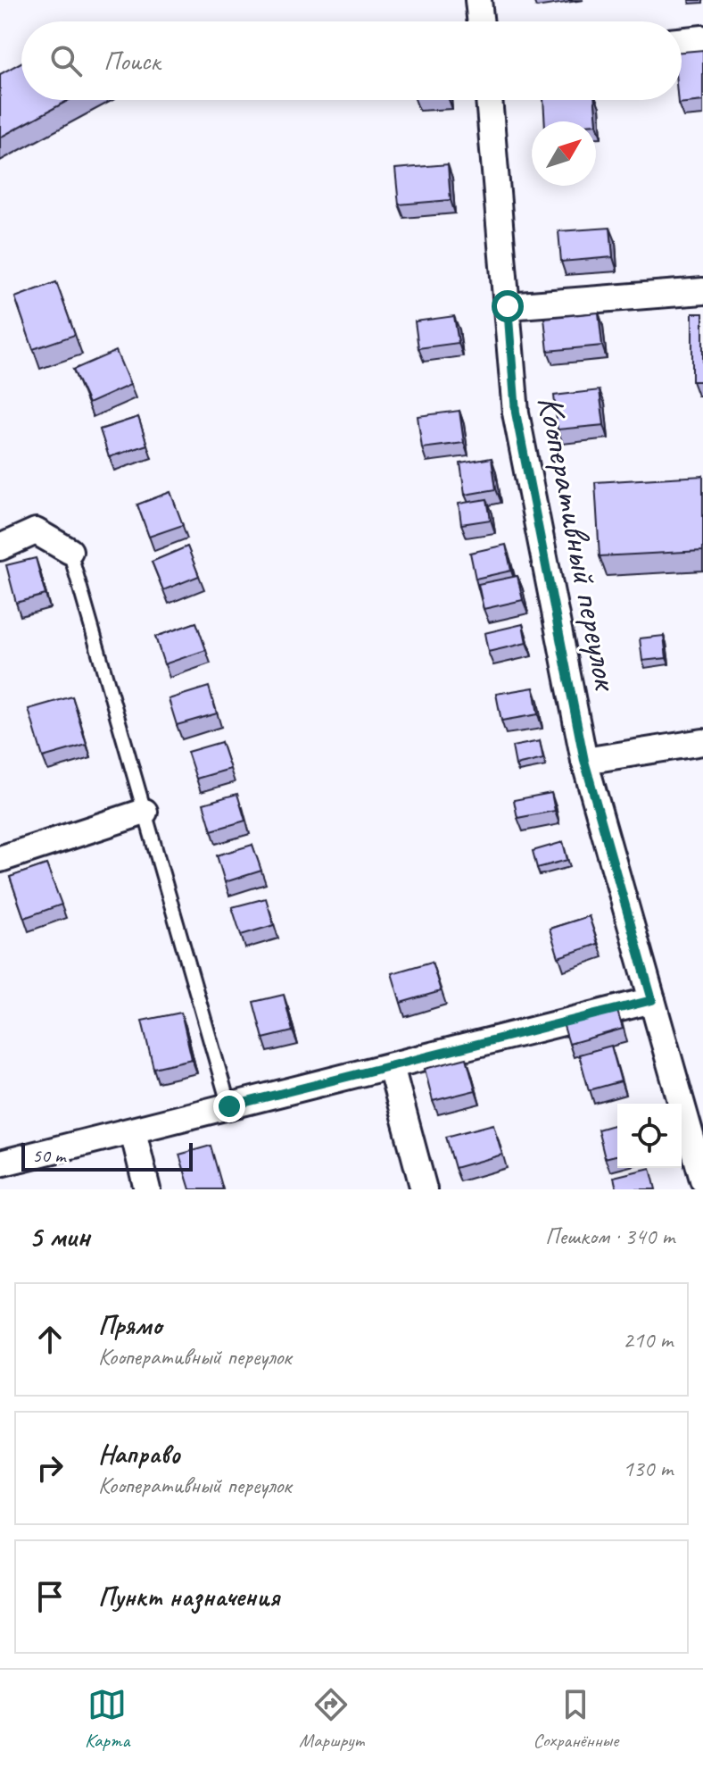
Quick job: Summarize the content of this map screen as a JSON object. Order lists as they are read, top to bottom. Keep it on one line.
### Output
{"streets":{"street":["Кооперативный переулок"]},"scale_bar":"50 m","north":"top right","page":{"search":"Поиск","scale":"50 m","heading":["5 мин","Пешком · 340 m"],"list":[["Прямо","Кооперативный переулок","210 m"],["Направо","Кооперативный переулок","130 m"],"Пункт назначения"],"nav":["Карта","Маршрут","Сохранённые"]}}
